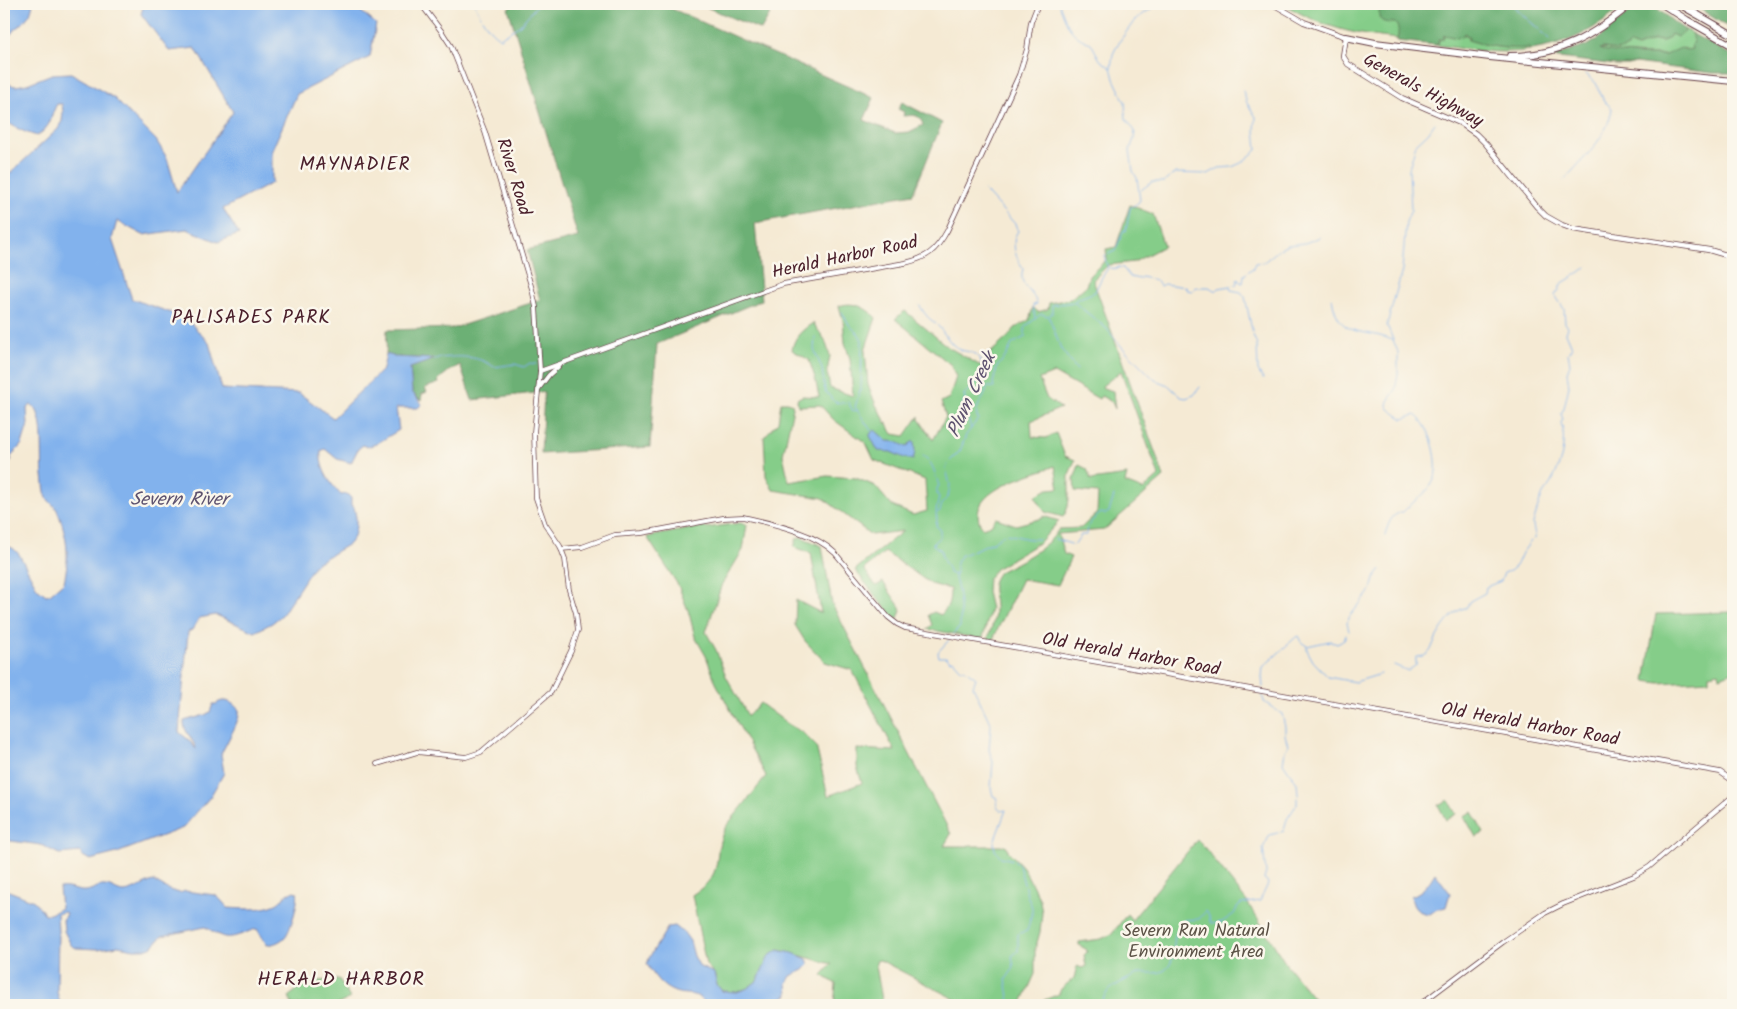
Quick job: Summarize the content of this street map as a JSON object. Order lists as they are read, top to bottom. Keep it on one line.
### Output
{"streets":{"main road":["Generals Highway"],"street":["River Road","Herald Harbor Road","Old Herald Harbor Road"]},"crossings":[["River Road","Herald Harbor Road"]],"districts":["MAYNADIER","PALISADES PARK","HERALD HARBOR"],"water":["Plum Creek","Severn River"],"parks":["Severn Run Natural Environment Area"]}
